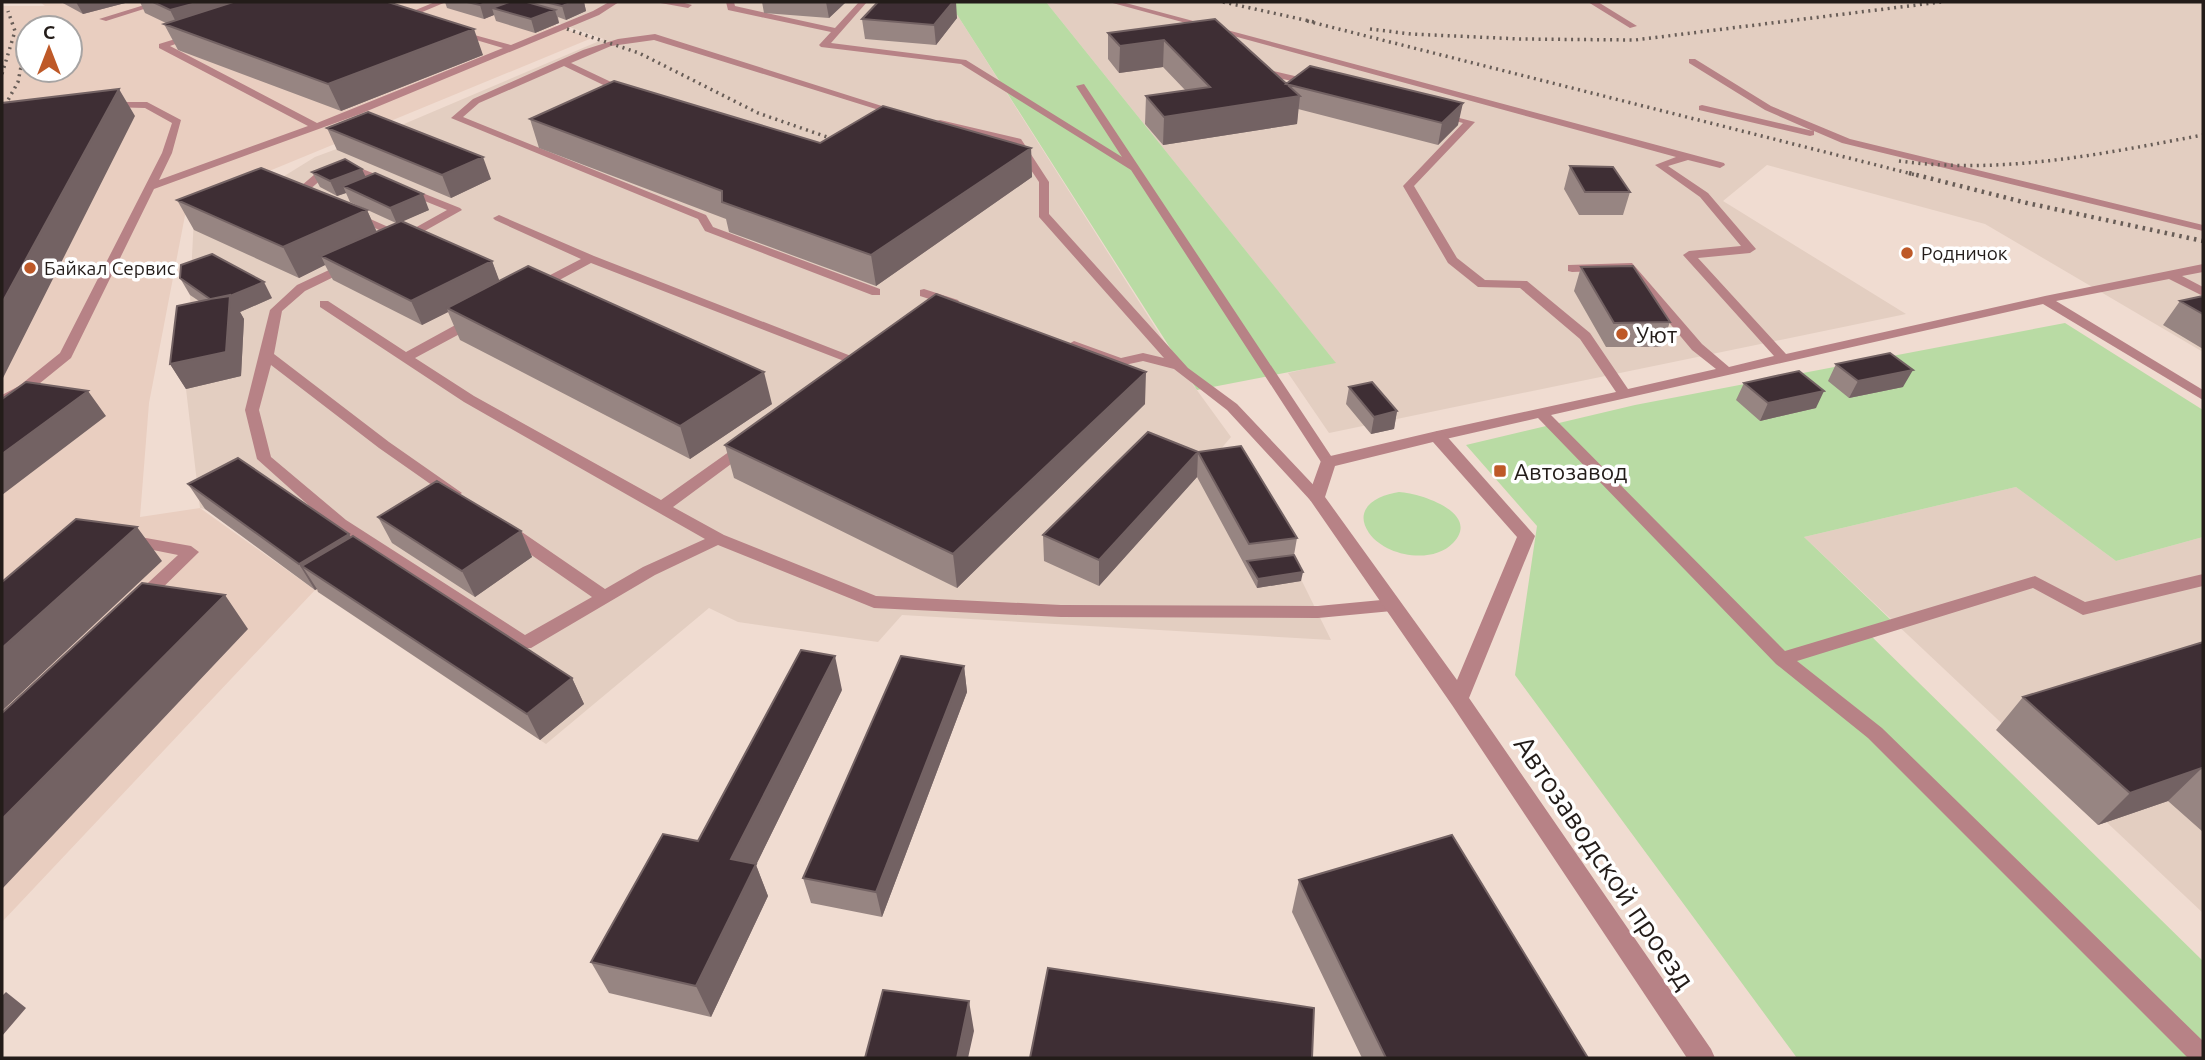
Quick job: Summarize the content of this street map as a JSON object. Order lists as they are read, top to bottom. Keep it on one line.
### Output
{"streets":{"street":["Автозаводской проезд"]},"places":{"other":["Родничок","Байкал Сервис","Уют"],"transit":["Автозавод"]},"north":"top"}
